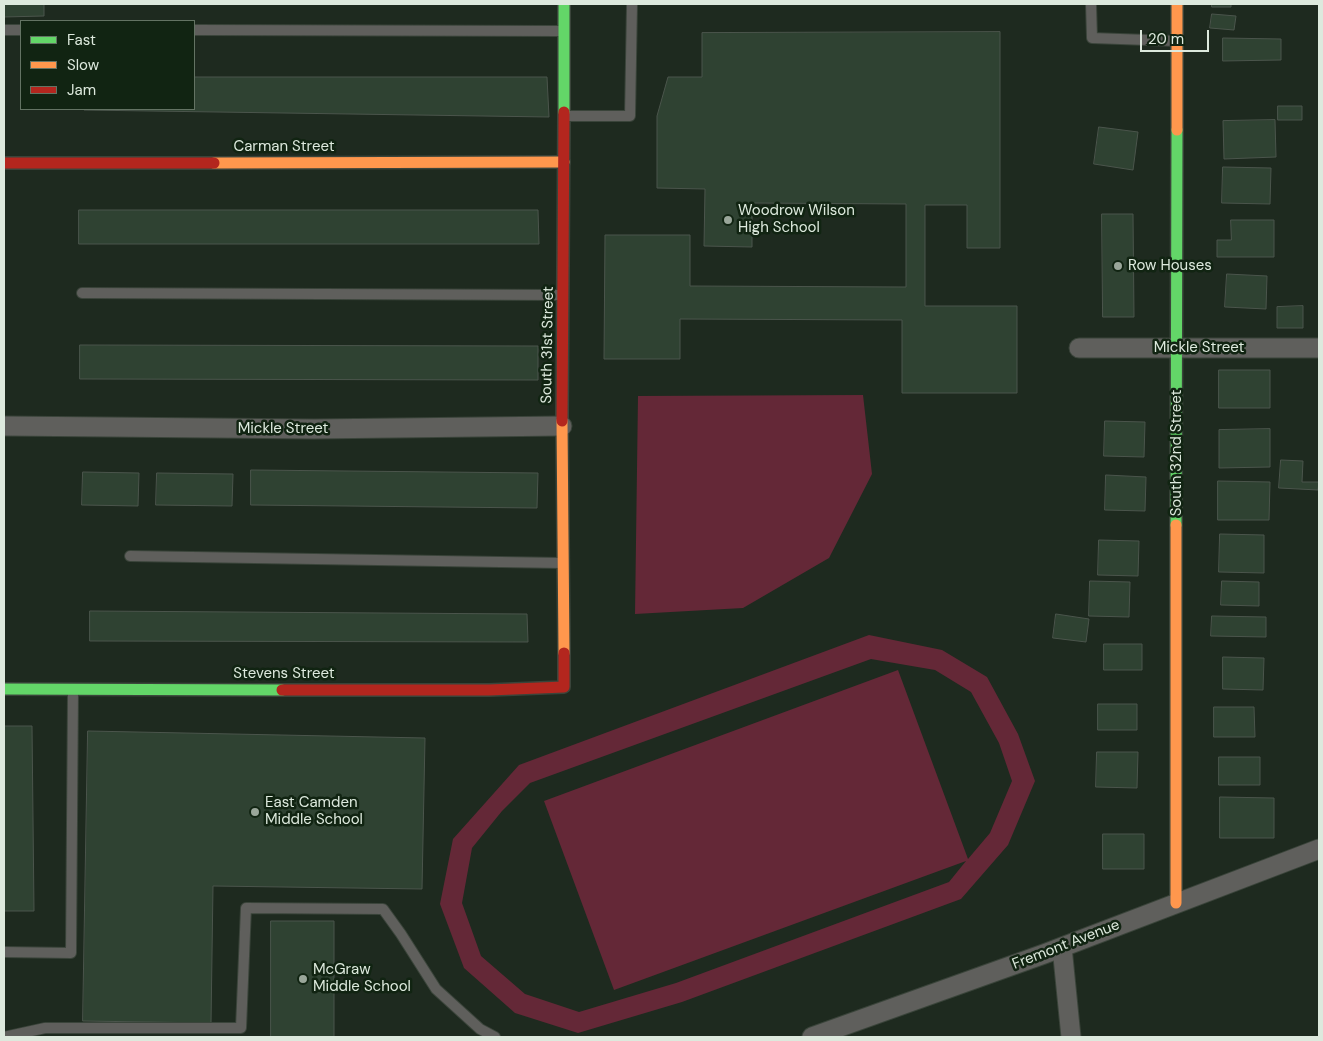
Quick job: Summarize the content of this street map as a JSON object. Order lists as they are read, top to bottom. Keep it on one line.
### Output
{"streets":{"street":["Carman Street","South 31st Street","Mickle Street","South 32nd Street","Stevens Street","Fremont Avenue"]},"crossings":[["Carman Street","South 31st Street"],["South 31st Street","Mickle Street"],["South 31st Street","Stevens Street"],["Mickle Street","South 32nd Street"],["South 32nd Street","Fremont Avenue"]],"places":["Woodrow Wilson High School","Row Houses","East Camden Middle School","McGraw Middle School"],"legend":["Fast","Slow","Jam"],"scale_bar":"20 m"}
